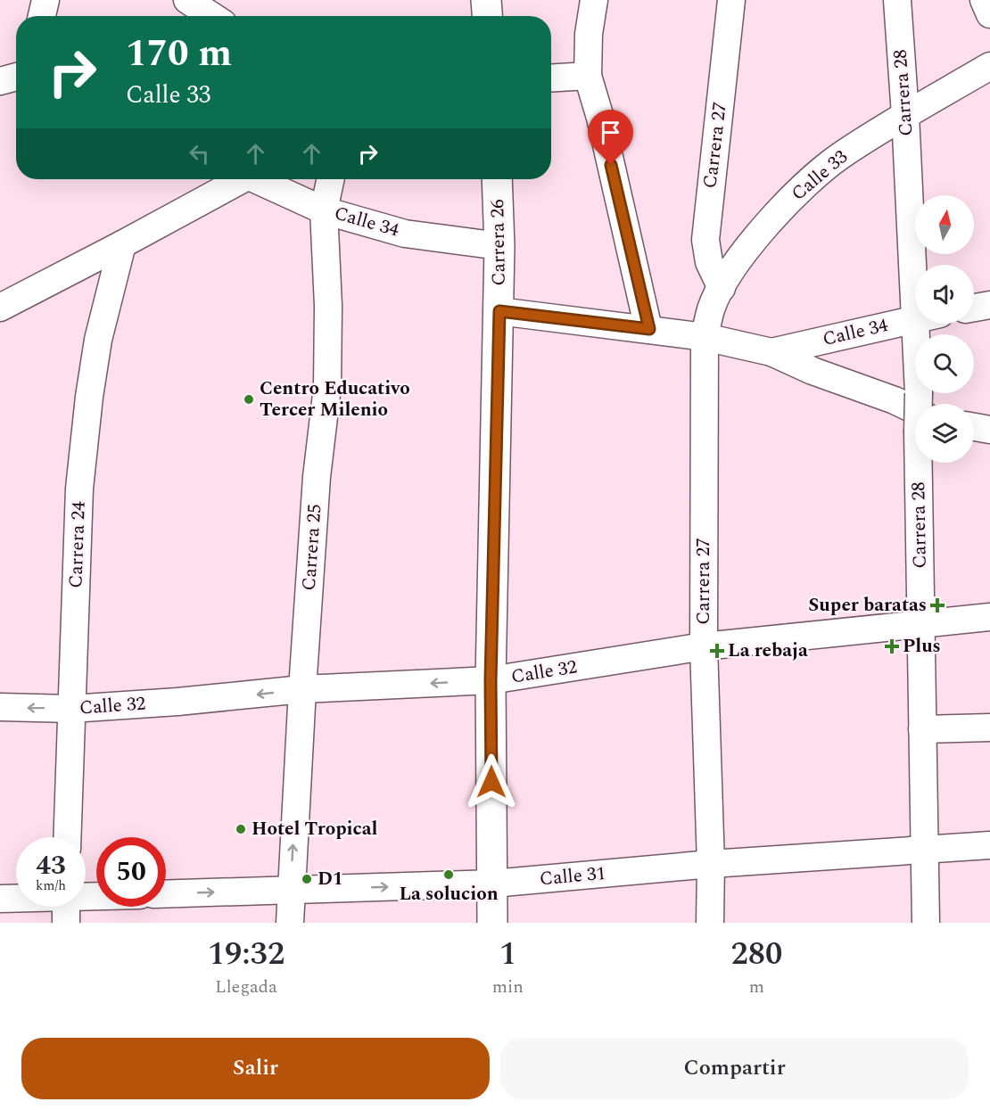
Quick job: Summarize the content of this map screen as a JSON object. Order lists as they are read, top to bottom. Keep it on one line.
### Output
{"streets":{"main road":["Carrera 26"],"street":["Carrera 28","Carrera 27","Calle 33","Calle 34","Carrera 24","Carrera 25","Calle 32","Calle 31"]},"crossings":[["Carrera 28","Calle 33"],["Carrera 28","Calle 32"],["Carrera 28","Calle 31"],["Carrera 27","Calle 33"],["Carrera 27","Calle 32"],["Carrera 27","Calle 31"],["Calle 34","Carrera 26"],["Calle 34","Carrera 25"],["Carrera 26","Calle 32"],["Carrera 26","Calle 31"],["Carrera 24","Calle 32"],["Carrera 25","Calle 32"],["Carrera 25","Calle 31"]],"one_way":["Calle 32","Calle 31"],"places":{"other":["Centro Educativo Tercer Milenio","Hotel Tropical","La solucion","D1"],"health":["Super baratas","Plus","La rebaja"]},"north":"top","page":{"turn":["170 m","Calle 33"],"speed":"43 km/h","limit":"50","eta":["19:32","Llegada","1","min","280","m"],"buttons":["Salir","Compartir"]}}
